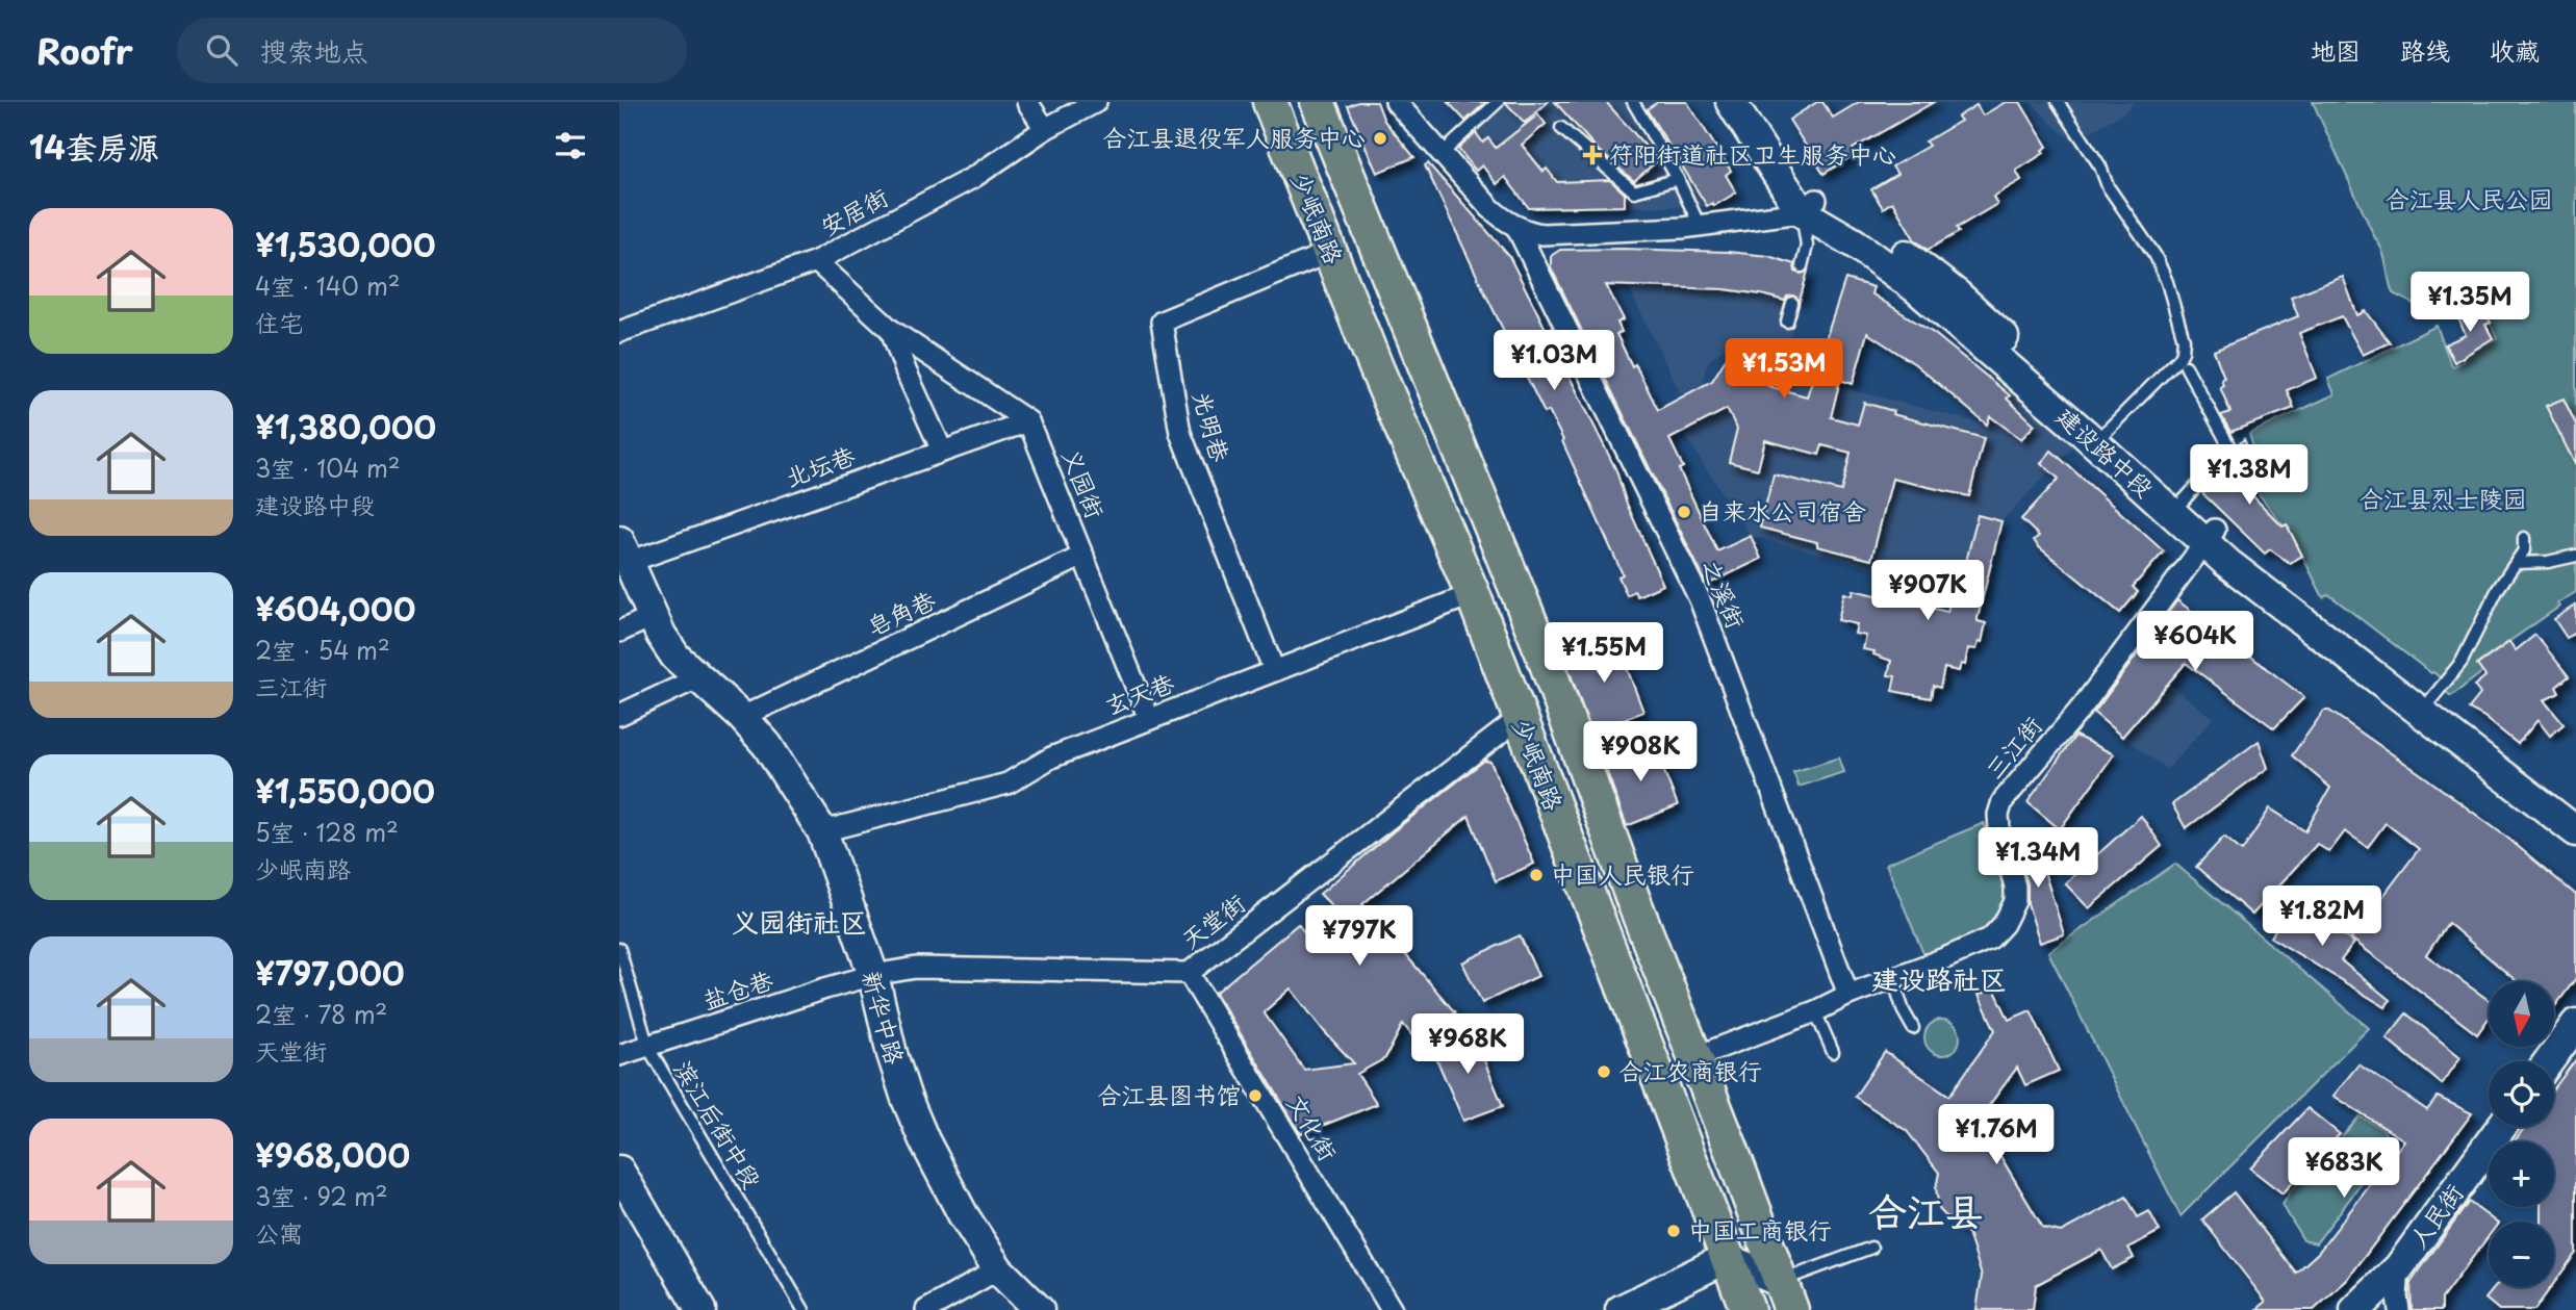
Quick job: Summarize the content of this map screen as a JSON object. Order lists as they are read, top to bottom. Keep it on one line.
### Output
{"streets":{"main road":["少岷南路","建设路中段","新华中路","人民街"],"street":["安居街","光明巷","北坛巷","义园街","之溪街","皂角巷","玄天巷","三江街","天堂街","盐仓巷","文化街"],"lane":["滨江后街中段"]},"crossings":[["少岷南路","光明巷"],["少岷南路","玄天巷"],["少岷南路","三江街"],["少岷南路","天堂街"],["光明巷","玄天巷"],["建设路中段","之溪街"],["建设路中段","三江街"],["北坛巷","义园街"],["北坛巷","新华中路"],["义园街","皂角巷"],["义园街","玄天巷"],["之溪街","三江街"],["皂角巷","新华中路"],["玄天巷","新华中路"],["天堂街","盐仓巷"],["天堂街","新华中路"],["天堂街","文化街"],["盐仓巷","新华中路"],["盐仓巷","滨江后街中段"]],"districts":["义园街社区","建设路社区","合江县"],"parks":["合江县人民公园","合江县烈士陵园"],"places":{"other":["合江县退役军人服务中心","自来水公司宿舍","中国人民银行","合江农商银行","合江县图书馆","中国工商银行"],"health":["符阳街道社区卫生服务中心"]},"north":"bottom","page":{"header":"Roofr","search":"搜索地点","nav":["地图","路线","收藏"],"heading":"14套房源","list":[{"name":"¥1,530,000","note":"4室 · 140 m² · 住宅"},{"name":"¥1,380,000","note":"3室 · 104 m² · 建设路中段"},{"name":"¥604,000","note":"2室 · 54 m² · 三江街"},{"name":"¥1,550,000","note":"5室 · 128 m² · 少岷南路"},{"name":"¥797,000","note":"2室 · 78 m² · 天堂街"},{"name":"¥968,000","note":"3室 · 92 m² · 公寓"}],"price":["¥1.35M","¥1.03M","¥1.53M","¥1.38M","¥907K","¥604K","¥1.55M","¥908K","¥1.34M","¥1.82M","¥797K","¥968K","¥1.76M","¥683K"],"map_buttons":["+","−"]}}
